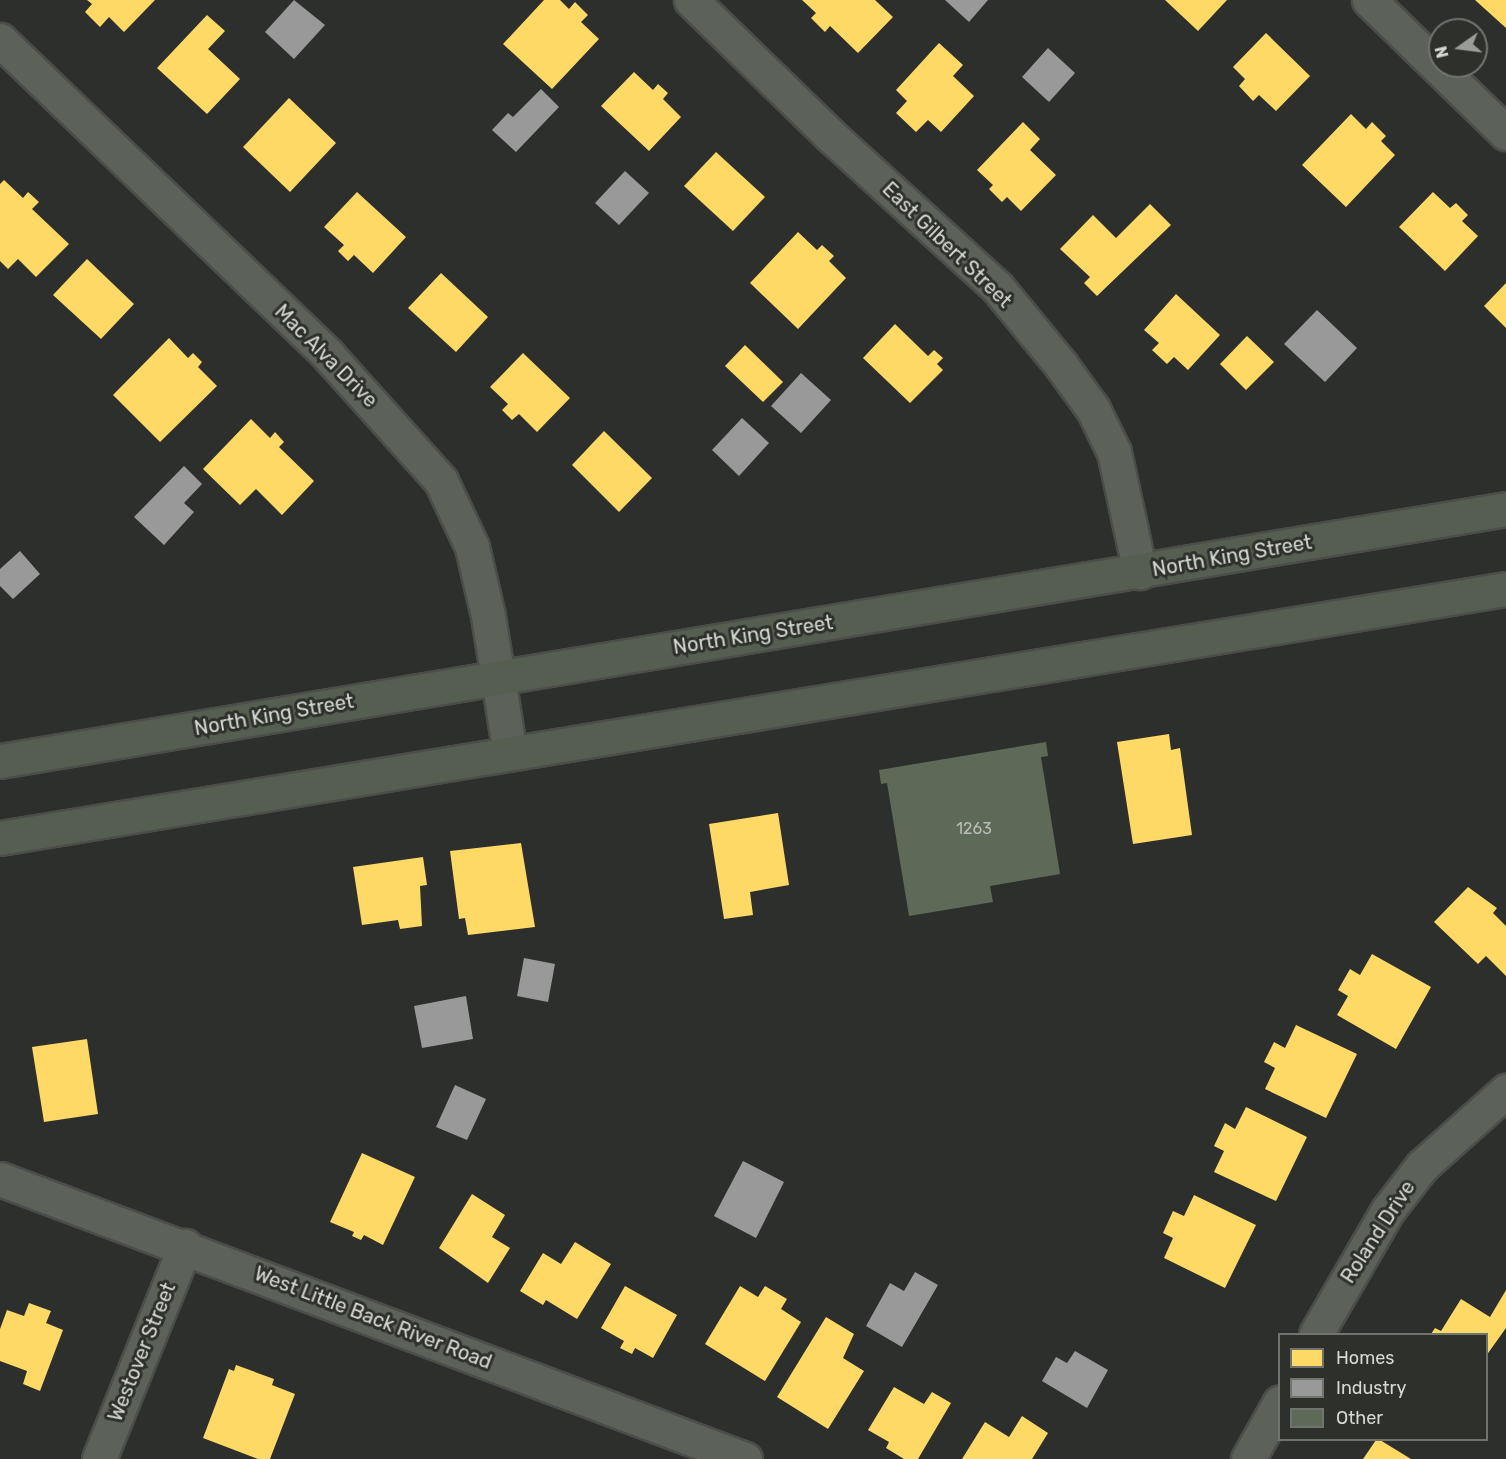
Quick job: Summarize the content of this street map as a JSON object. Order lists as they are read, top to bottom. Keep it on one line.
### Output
{"streets":{"main road":["North King Street"],"street":["East Gilbert Street","Mac Alva Drive","Roland Drive","West Little Back River Road","Westover Street"]},"crossings":[["East Gilbert Street","North King Street"],["Mac Alva Drive","North King Street"],["West Little Back River Road","Westover Street"]],"house_numbers":["1263"],"legend":["Homes","Industry","Other"],"north":"left"}
